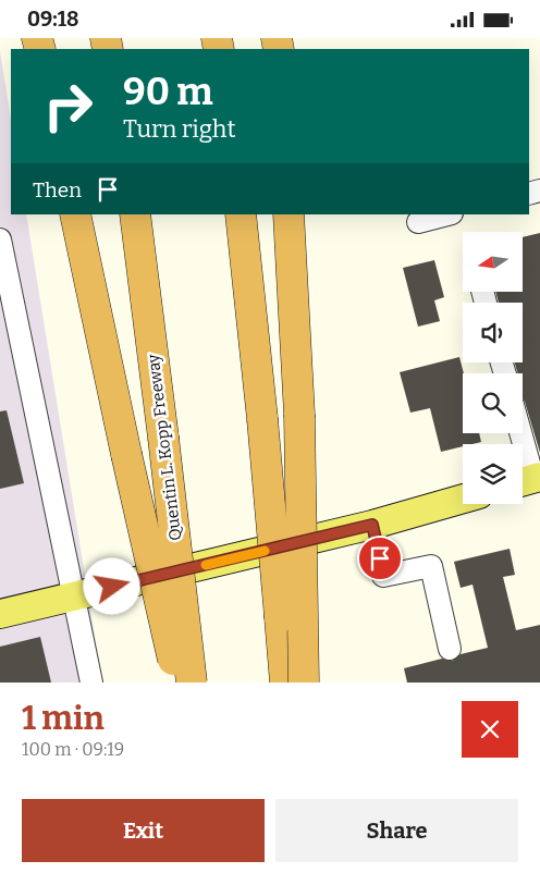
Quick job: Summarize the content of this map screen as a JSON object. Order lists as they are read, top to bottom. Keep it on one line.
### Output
{"streets":{"highway":["Quentin L. Kopp Freeway"]},"north":"left","page":{"status":"09:18","turn":["90 m","Turn right"],"then":"Then","heading":["1 min","100 m · 09:19"],"buttons":["Exit","Share"]}}
